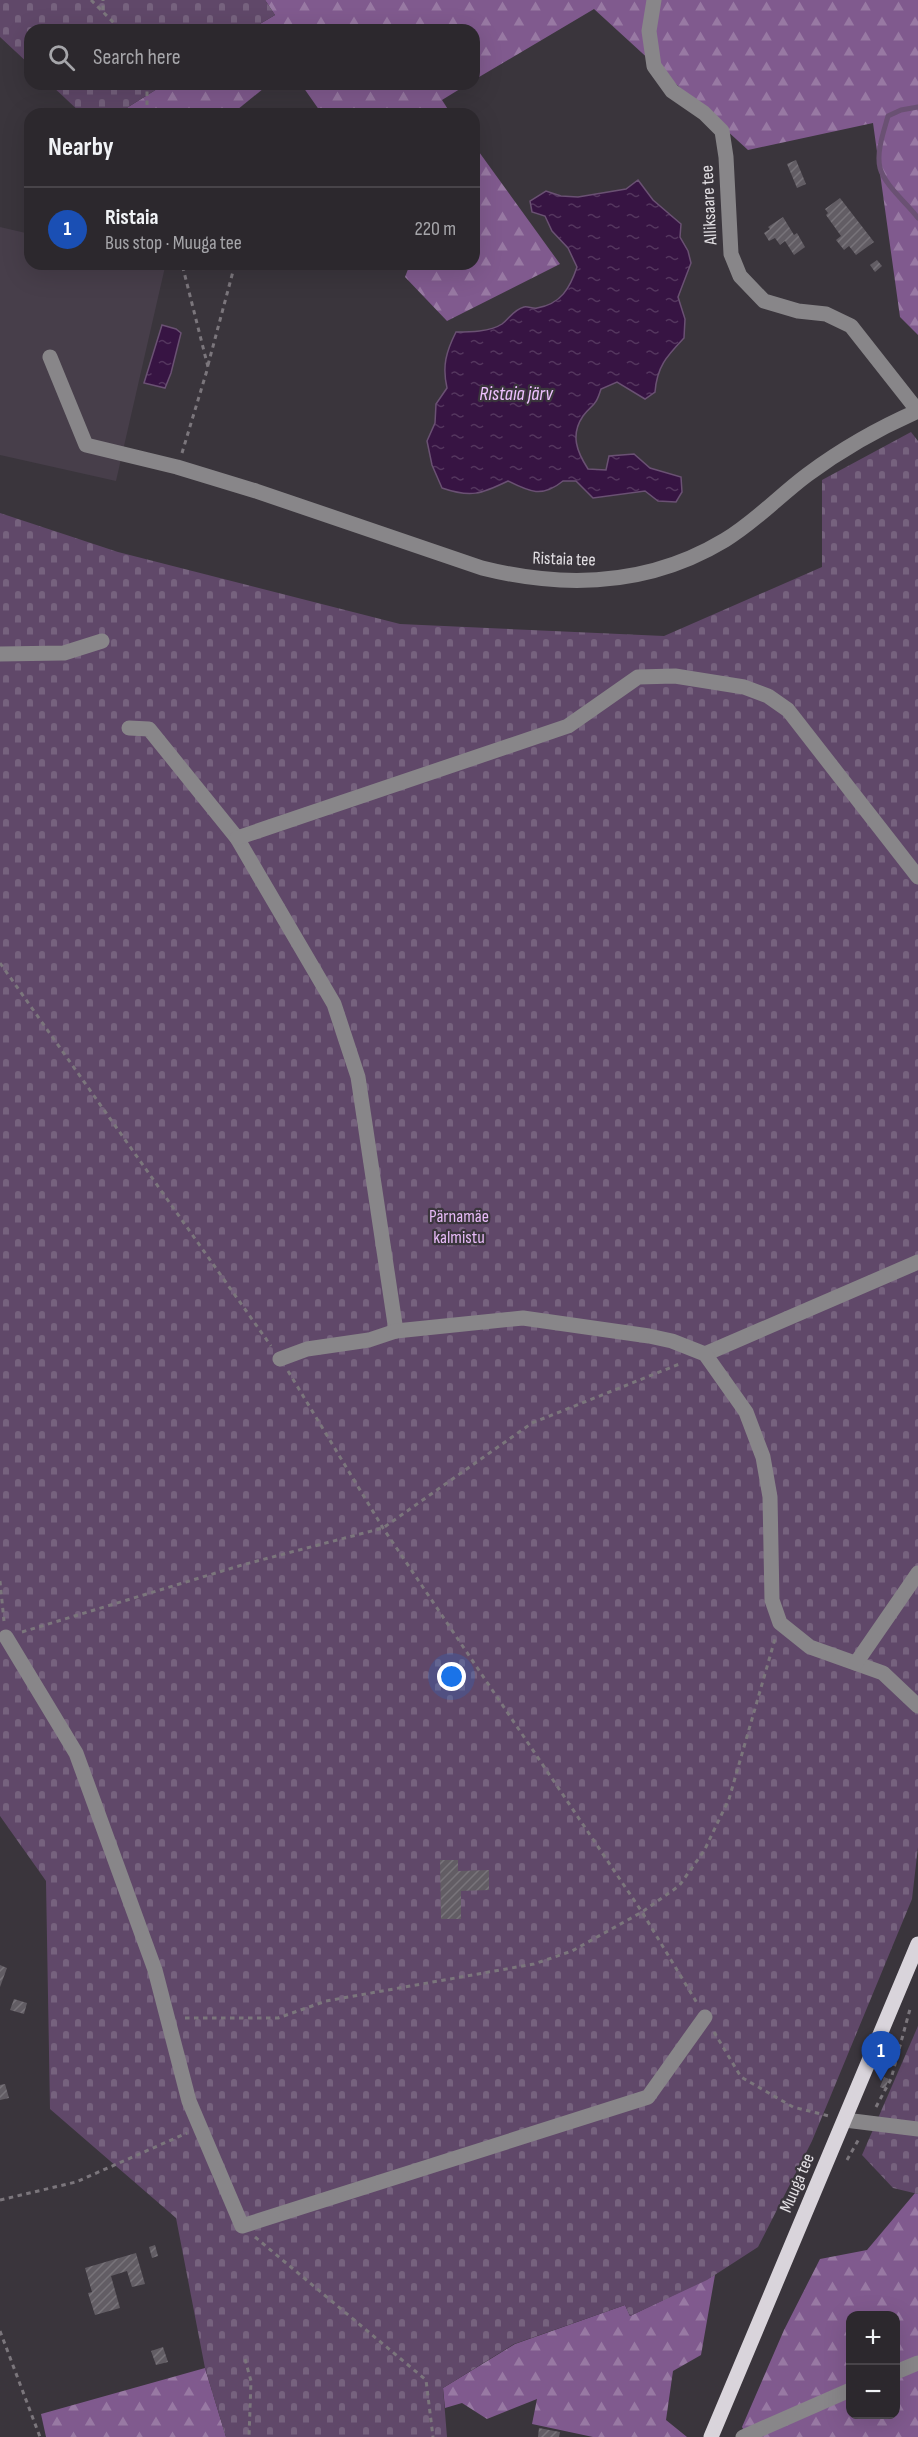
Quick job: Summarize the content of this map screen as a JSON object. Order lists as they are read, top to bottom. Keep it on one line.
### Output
{"streets":{"main road":["Muuga tee"],"street":["Alliksaare tee","Ristaia tee"]},"crossings":[["Alliksaare tee","Ristaia tee"]],"water":["Ristaia järv"],"parks":["Pärnamäe kalmistu"],"page":{"search":"Search here","heading":"Nearby","list":[{"mark":"1","name":"Ristaia","note":"Bus stop · Muuga tee","value":"220 m"}],"pins":"1","map_buttons":["+","−"]}}
